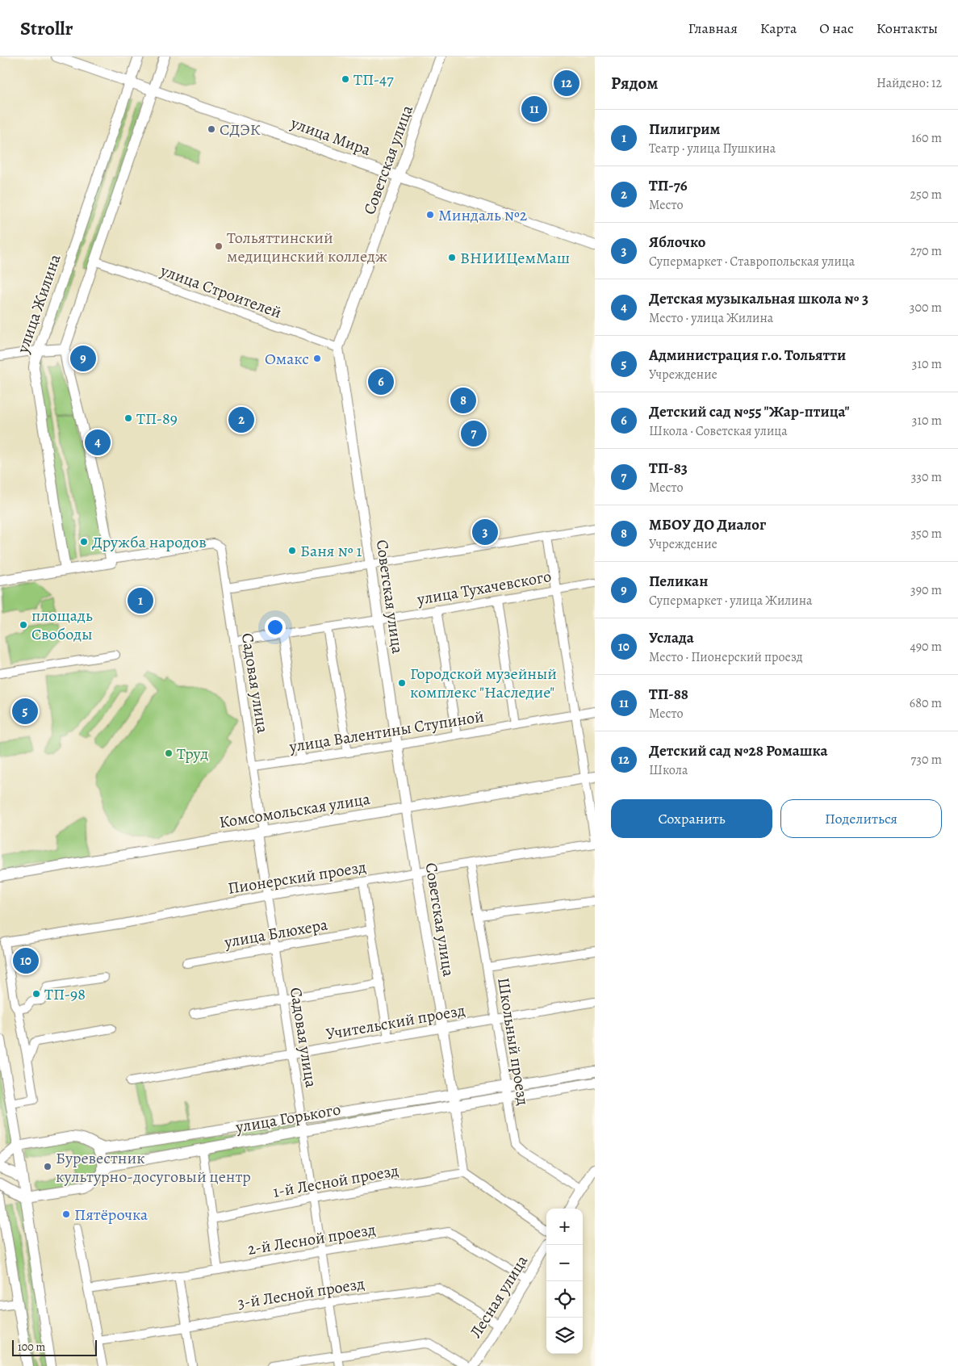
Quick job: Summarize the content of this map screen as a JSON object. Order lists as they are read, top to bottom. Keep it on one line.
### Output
{"streets":{"main road":["улица Мира","Советская улица","улица Жилина","Комсомольская улица","улица Горького","Лесная улица"],"street":["улица Строителей","улица Тухачевского","Садовая улица","улица Валентины Ступиной","Пионерский проезд","улица Блюхера","Учительский проезд","Школьный проезд","1-й Лесной проезд","2-й Лесной проезд","3-й Лесной проезд"]},"crossings":[["улица Мира","Советская улица"],["улица Мира","улица Жилина"],["Советская улица","улица Строителей"],["Советская улица","улица Тухачевского"],["Советская улица","улица Валентины Ступиной"],["Советская улица","Комсомольская улица"],["Советская улица","Пионерский проезд"],["Советская улица","Учительский проезд"],["Советская улица","улица Горького"],["Советская улица","1-й Лесной проезд"],["улица Тухачевского","Садовая улица"],["Садовая улица","улица Валентины Ступиной"],["Садовая улица","Комсомольская улица"],["Садовая улица","Пионерский проезд"],["Садовая улица","улица Блюхера"],["Садовая улица","Учительский проезд"],["Садовая улица","улица Горького"],["Садовая улица","1-й Лесной проезд"],["Садовая улица","2-й Лесной проезд"],["Садовая улица","3-й Лесной проезд"],["Пионерский проезд","Школьный проезд"],["Учительский проезд","Школьный проезд"],["Школьный проезд","улица Горького"],["2-й Лесной проезд","Лесная улица"],["3-й Лесной проезд","Лесная улица"]],"places":["ТП-47","СДЭК","Миндаль №2","Тольяттинский медицинский колледж","ВНИИЦемМаш","Омакс","ТП-89","Дружба народов","Баня № 1","площадь Свободы","Городской музейный комплекс \"Наследие\"","Труд","ТП-98","Буревестник культурно-досуговый центр","Пятёрочка"],"scale_bar":"100 m","page":{"header":"Strollr","nav":["Главная","Карта","О нас","Контакты"],"heading":["Рядом","Найдено: 12"],"pins":["12","11","9","6","8","2","7","4","3","1","5","10"],"list":[{"mark":"1","name":"Пилигрим","note":"Театр · улица Пушкина","value":"160 m"},{"mark":"2","name":"ТП-76","note":"Место","value":"250 m"},{"mark":"3","name":"Яблочко","note":"Супермаркет · Ставропольская улица","value":"270 m"},{"mark":"4","name":"Детская музыкальная школа № 3","note":"Место · улица Жилина","value":"300 m"},{"mark":"5","name":"Администрация г.о. Тольятти","note":"Учреждение","value":"310 m"},{"mark":"6","name":"Детский сад №55 \"Жар-птица\"","note":"Школа · Советская улица","value":"310 m"},{"mark":"7","name":"ТП-83","note":"Место","value":"330 m"},{"mark":"8","name":"МБОУ ДО Диалог","note":"Учреждение","value":"350 m"},{"mark":"9","name":"Пеликан","note":"Супермаркет · улица Жилина","value":"390 m"},{"mark":"10","name":"Услада","note":"Место · Пионерский проезд","value":"490 m"},{"mark":"11","name":"ТП-88","note":"Место","value":"680 m"},{"mark":"12","name":"Детский сад №28 Ромашка","note":"Школа","value":"730 m"}],"buttons":["Сохранить","Поделиться"],"map_buttons":["+","−"],"scale":"100 m"}}
